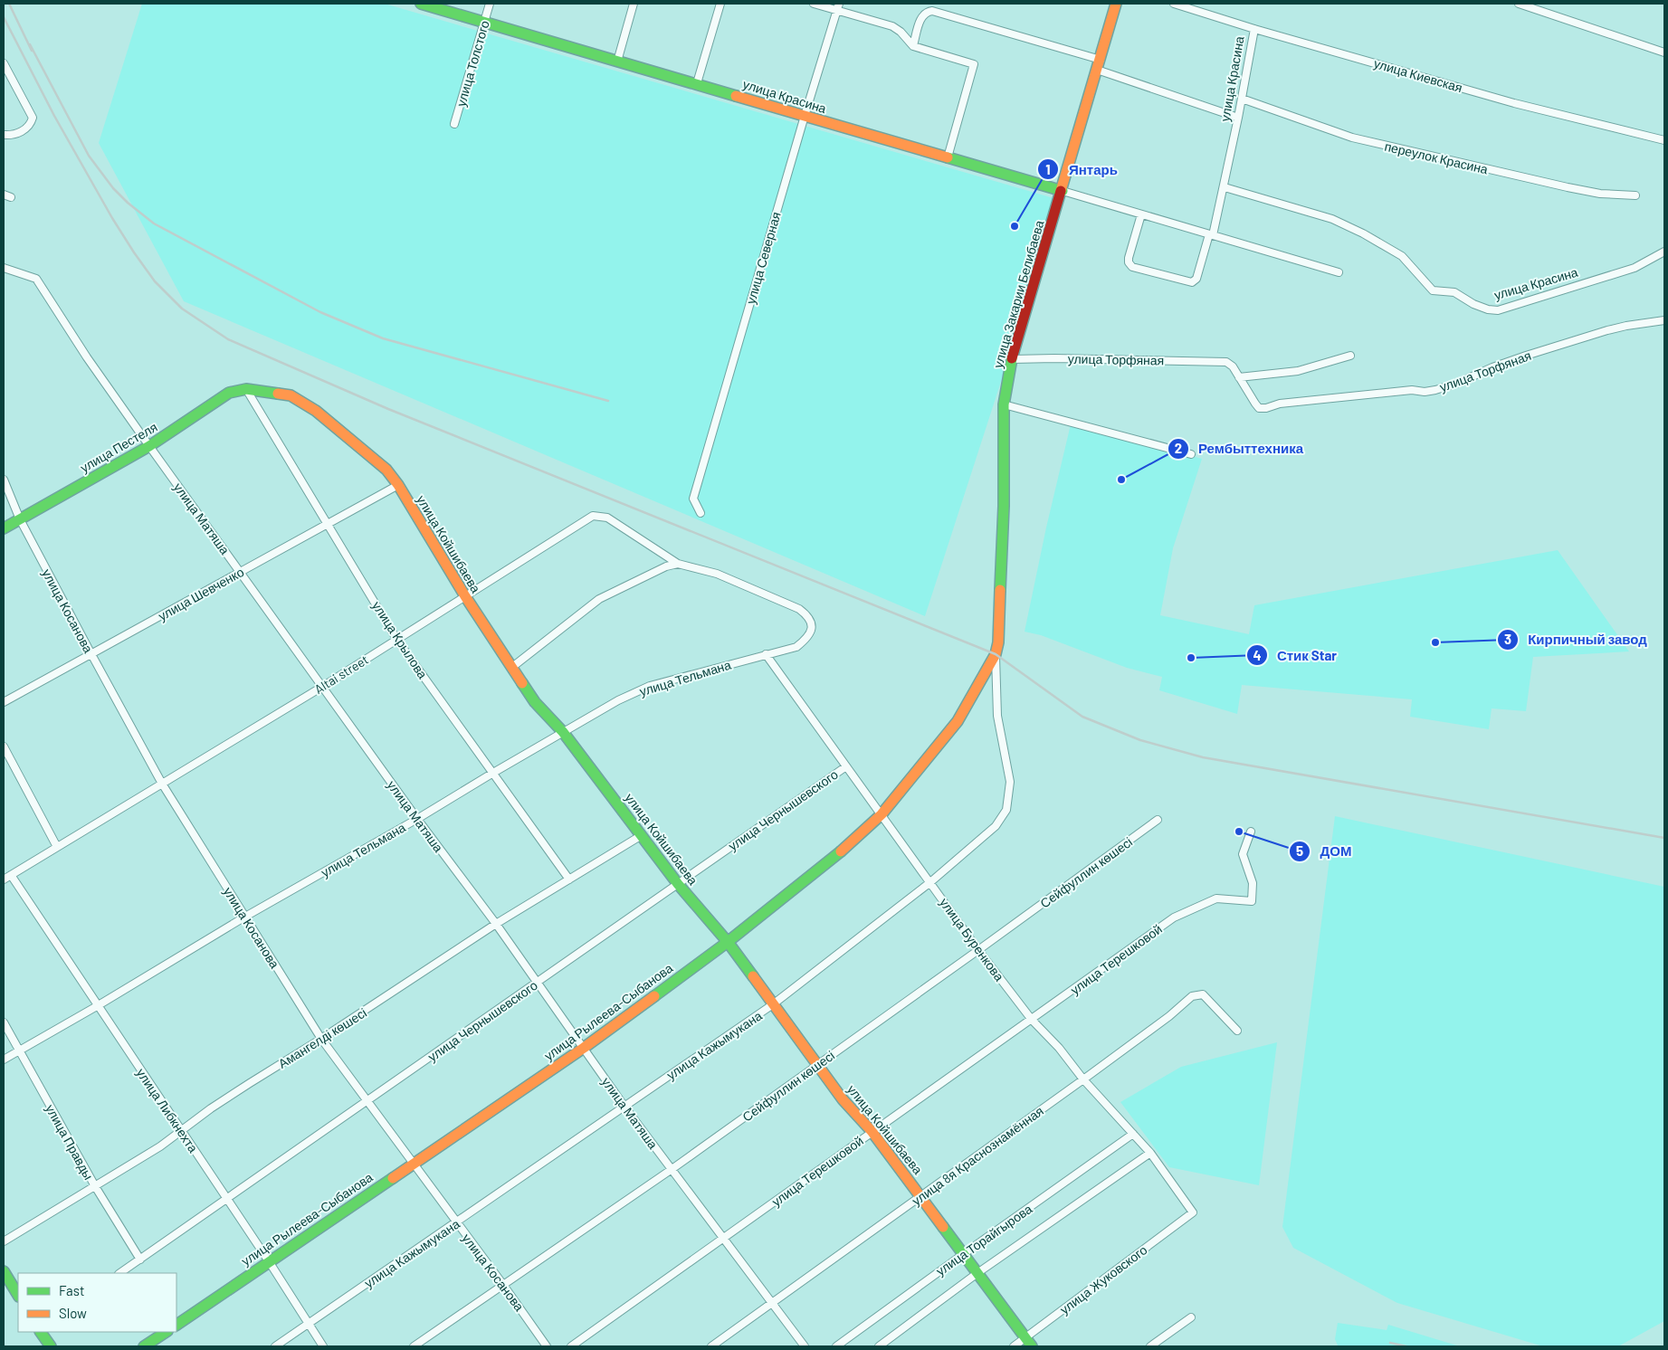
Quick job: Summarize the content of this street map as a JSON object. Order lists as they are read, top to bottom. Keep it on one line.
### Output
{"streets":{"street":["улица Толстого","улица Киевская","улица Красина","переулок Красина","улица Северная","улица Закарии Белибаева","улица Торфяная","улица Пестеля","улица Матяша","улица Койшибаева","улица Шевченко","улица Косанова","улица Крылова","Altai street","улица Тельмана","улица Чернышевского","Сейфуллин көшесі","улица Буренкова","улица Терешковой","улица Рылеева-Сыбанова","Амангелді көшесі","улица Кажымукана","улица Либкнехта","улица Правды","улица 8я Краснознамённая","улица Торайгырова","улица Жуковского"]},"crossings":[["улица Толстого","улица Красина"],["улица Киевская","улица Красина"],["улица Красина","переулок Красина"],["улица Красина","улица Северная"],["улица Красина","улица Закарии Белибаева"],["улица Закарии Белибаева","улица Торфяная"],["улица Закарии Белибаева","улица Рылеева-Сыбанова"],["улица Закарии Белибаева","улица Кажымукана"],["улица Пестеля","улица Матяша"],["улица Пестеля","улица Койшибаева"],["улица Пестеля","улица Косанова"],["улица Пестеля","улица Крылова"],["улица Матяша","улица Шевченко"],["улица Матяша","Altai street"],["улица Матяша","улица Тельмана"],["улица Матяша","улица Чернышевского"],["улица Матяша","Сейфуллин көшесі"],["улица Матяша","улица Терешковой"],["улица Матяша","улица Рылеева-Сыбанова"],["улица Матяша","Амангелді көшесі"],["улица Матяша","улица Кажымукана"],["улица Матяша","улица 8я Краснознамённая"],["улица Койшибаева","улица Шевченко"],["улица Койшибаева","улица Крылова"],["улица Койшибаева","Altai street"],["улица Койшибаева","улица Тельмана"],["улица Койшибаева","улица Чернышевского"],["улица Койшибаева","Сейфуллин көшесі"],["улица Койшибаева","улица Терешковой"],["улица Койшибаева","улица Рылеева-Сыбанова"],["улица Койшибаева","Амангелді көшесі"],["улица Койшибаева","улица Кажымукана"],["улица Койшибаева","улица 8я Краснознамённая"],["улица Койшибаева","улица Торайгырова"],["улица Койшибаева","улица Жуковского"],["улица Шевченко","улица Косанова"],["улица Шевченко","улица Крылова"],["улица Косанова","Altai street"],["улица Косанова","улица Тельмана"],["улица Косанова","улица Чернышевского"],["улица Косанова","Сейфуллин көшесі"],["улица Косанова","улица Рылеева-Сыбанова"],["улица Косанова","Амангелді көшесі"],["улица Косанова","улица Кажымукана"],["улица Крылова","Altai street"],["улица Крылова","улица Тельмана"],["улица Крылова","Амангелді көшесі"],["Altai street","улица Тельмана"],["Altai street","улица Либкнехта"],["улица Тельмана","улица Буренкова"],["улица Тельмана","улица Либкнехта"],["улица Тельмана","улица Правды"],["улица Чернышевского","улица Буренкова"],["улица Чернышевского","улица Либкнехта"],["улица Чернышевского","улица Правды"],["Сейфуллин көшесі","улица Буренкова"],["улица Буренкова","улица Терешковой"],["улица Буренкова","улица Рылеева-Сыбанова"],["улица Буренкова","улица Кажымукана"],["улица Буренкова","улица 8я Краснознамённая"],["улица Буренкова","улица Торайгырова"],["улица Буренкова","улица Жуковского"],["улица Рылеева-Сыбанова","улица Кажымукана"],["улица Рылеева-Сыбанова","улица Либкнехта"],["Амангелді көшесі","улица Либкнехта"],["Амангелді көшесі","улица Правды"],["улица Кажымукана","улица Либкнехта"]],"places":["Янтарь","Рембыттехника","Кирпичный завод","Стик Star","ДОМ"],"legend":["Fast","Slow"]}
